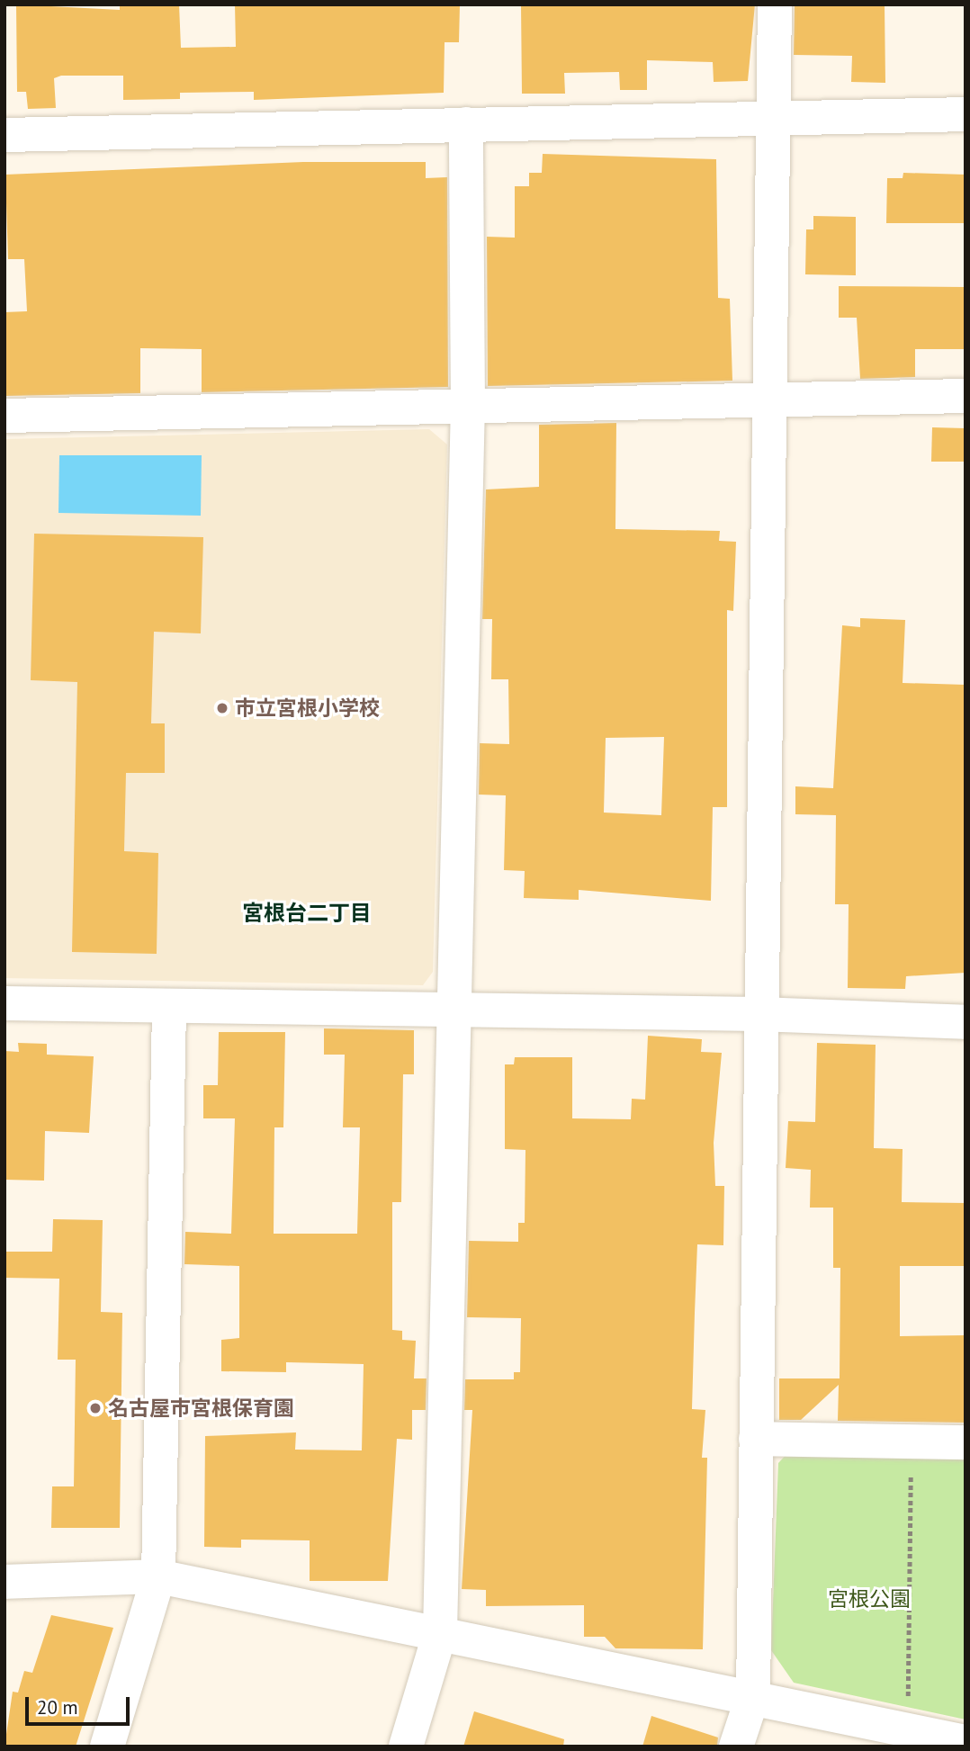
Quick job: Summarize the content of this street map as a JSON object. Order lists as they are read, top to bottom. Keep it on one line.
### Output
{"districts":["宮根台二丁目"],"parks":["宮根公園"],"places":["市立宮根小学校","名古屋市宮根保育園"],"scale_bar":"20 m"}
